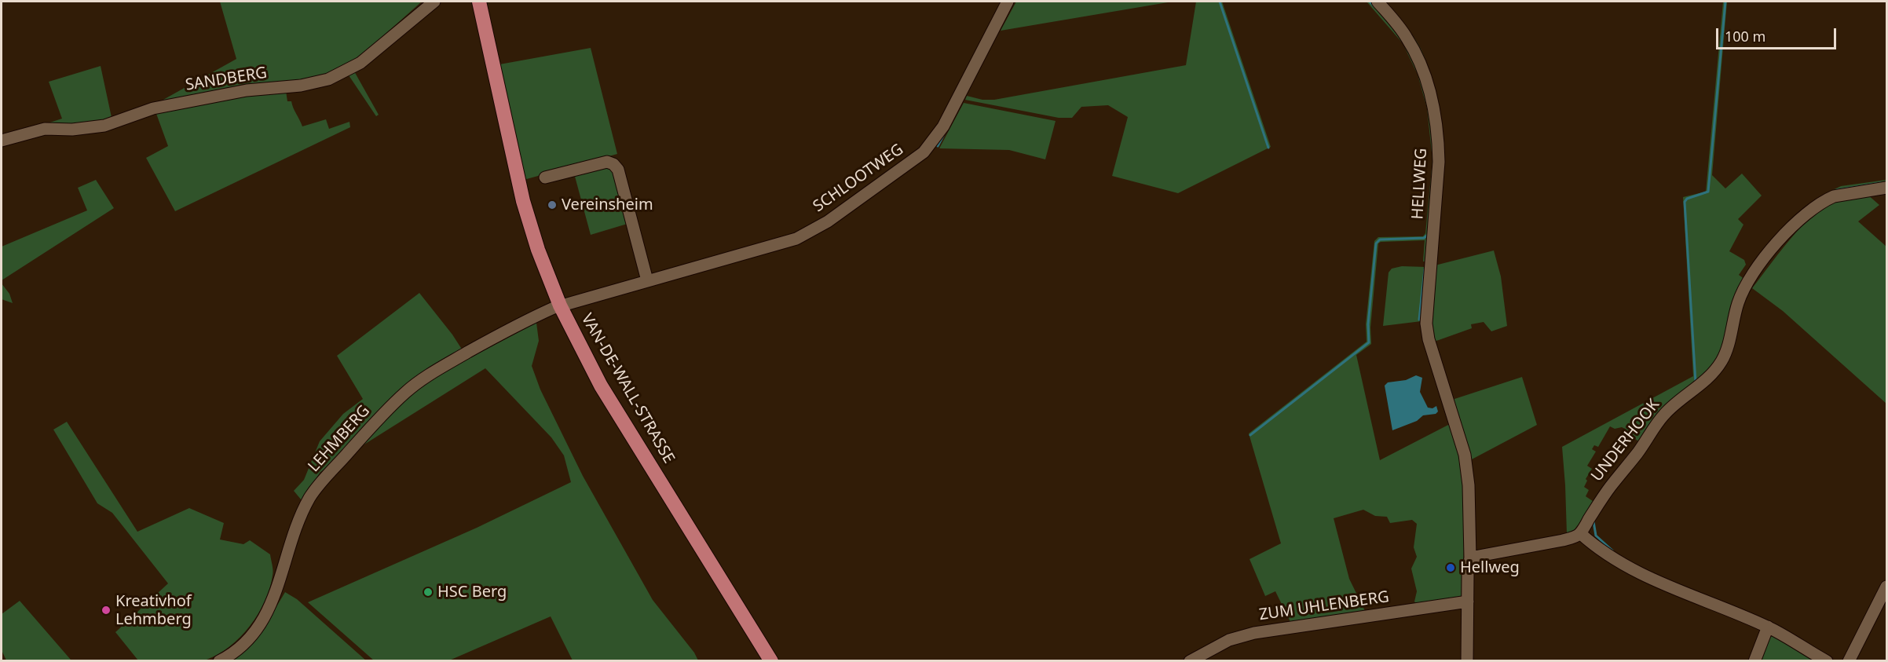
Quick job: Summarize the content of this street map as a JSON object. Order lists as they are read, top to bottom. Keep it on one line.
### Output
{"streets":{"main road":["VAN-DE-WALL-STRASSE"],"street":["SANDBERG","SCHLOOTWEG","HELLWEG","LEHMBERG","UNDERHOOK","ZUM UHLENBERG"]},"crossings":[["SCHLOOTWEG","VAN-DE-WALL-STRASSE"],["SCHLOOTWEG","LEHMBERG"],["HELLWEG","ZUM UHLENBERG"],["VAN-DE-WALL-STRASSE","LEHMBERG"]],"places":["Vereinsheim","Hellweg","HSC Berg","Kreativhof Lehmberg"],"scale_bar":"100 m"}
